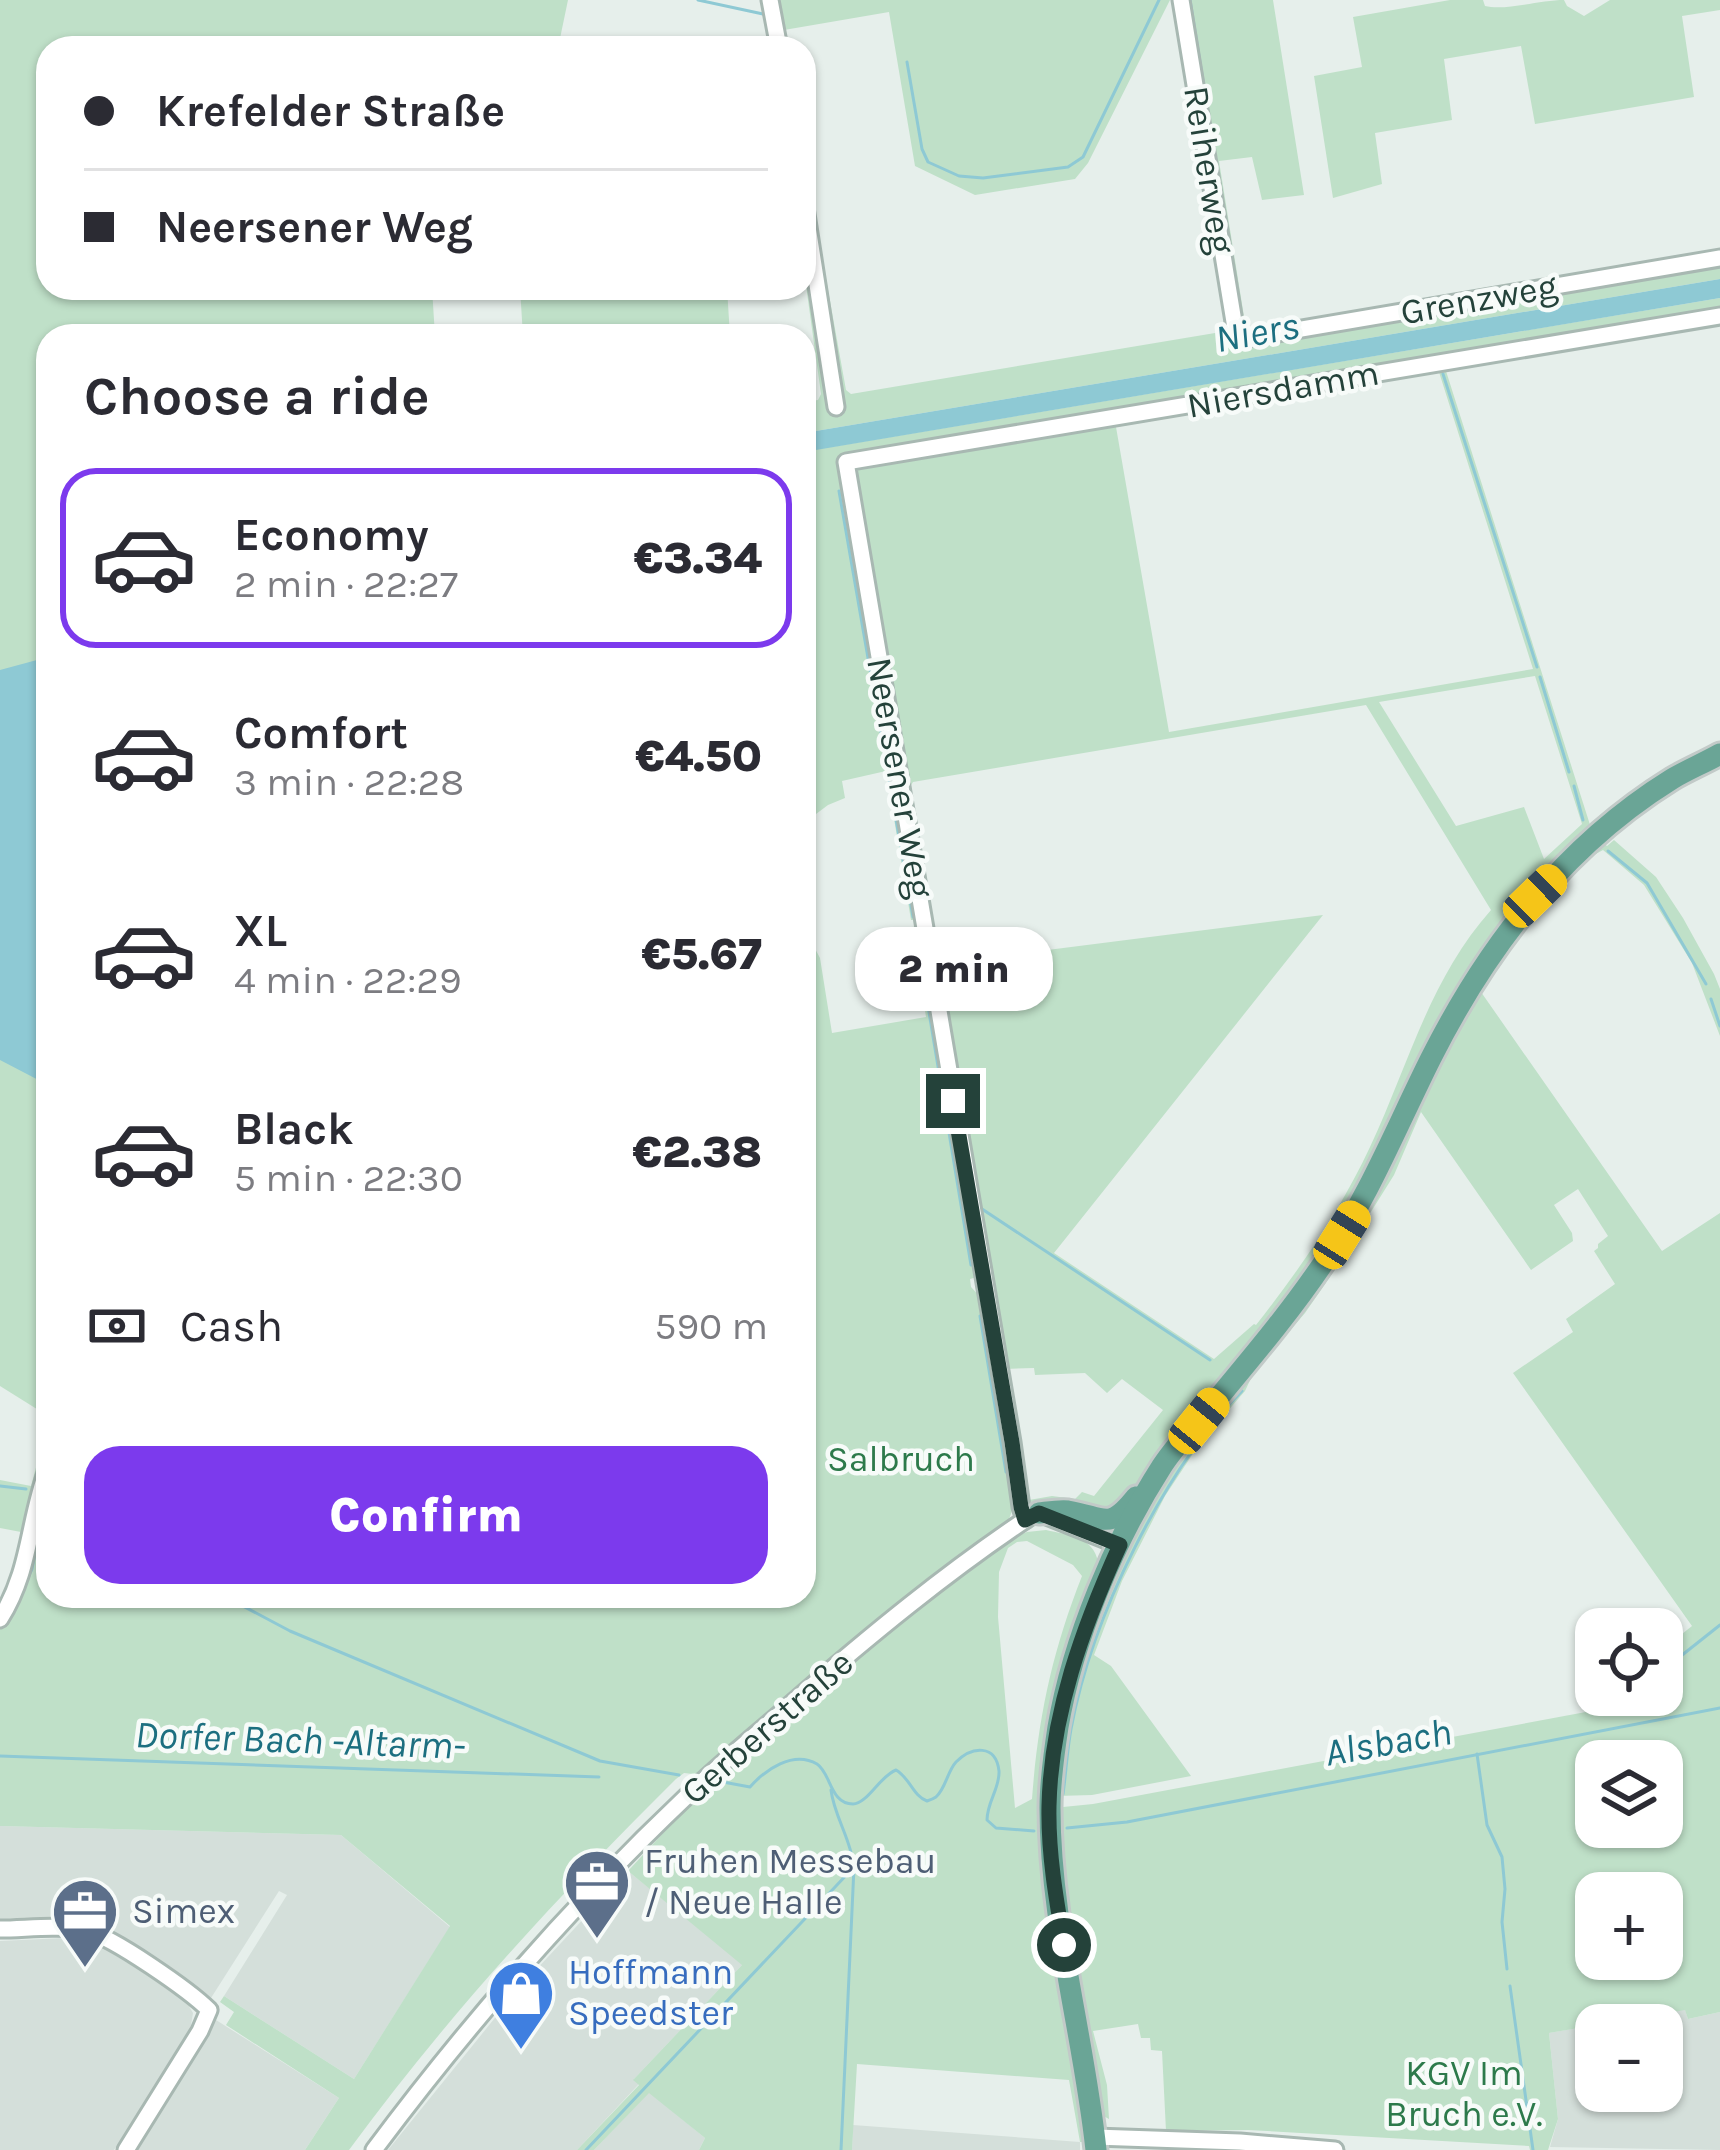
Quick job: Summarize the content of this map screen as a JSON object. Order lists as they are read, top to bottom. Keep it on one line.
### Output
{"streets":{"street":["Reiherweg","Grenzweg","Niersdamm","Neersener Weg","Gerberstraße"]},"crossings":[["Reiherweg","Grenzweg"],["Niersdamm","Neersener Weg"],["Neersener Weg","Gerberstraße"]],"water":["Niers","Dorfer Bach -Altarm-","Alsbach"],"parks":["Salbruch","KGV Im Bruch e.V."],"places":{"office":["Fruhen Messebau / Neue Halle","Simex"],"shop":["Hoffmann Speedster"]},"page":{"banner":["Krefelder Straße","Neersener Weg"],"heading":"Choose a ride","list":[{"name":"Economy","note":"2 min · 22:27","value":"€3.34"},{"name":"Comfort","note":"3 min · 22:28","value":"€4.50"},{"name":"XL","note":"4 min · 22:29","value":"€5.67"},{"name":"Black","note":"5 min · 22:30","value":"€2.38"}],"bubble":"2 min","pay":["Cash","590 m"],"buttons":"Confirm","map_buttons":["+","−"]}}
